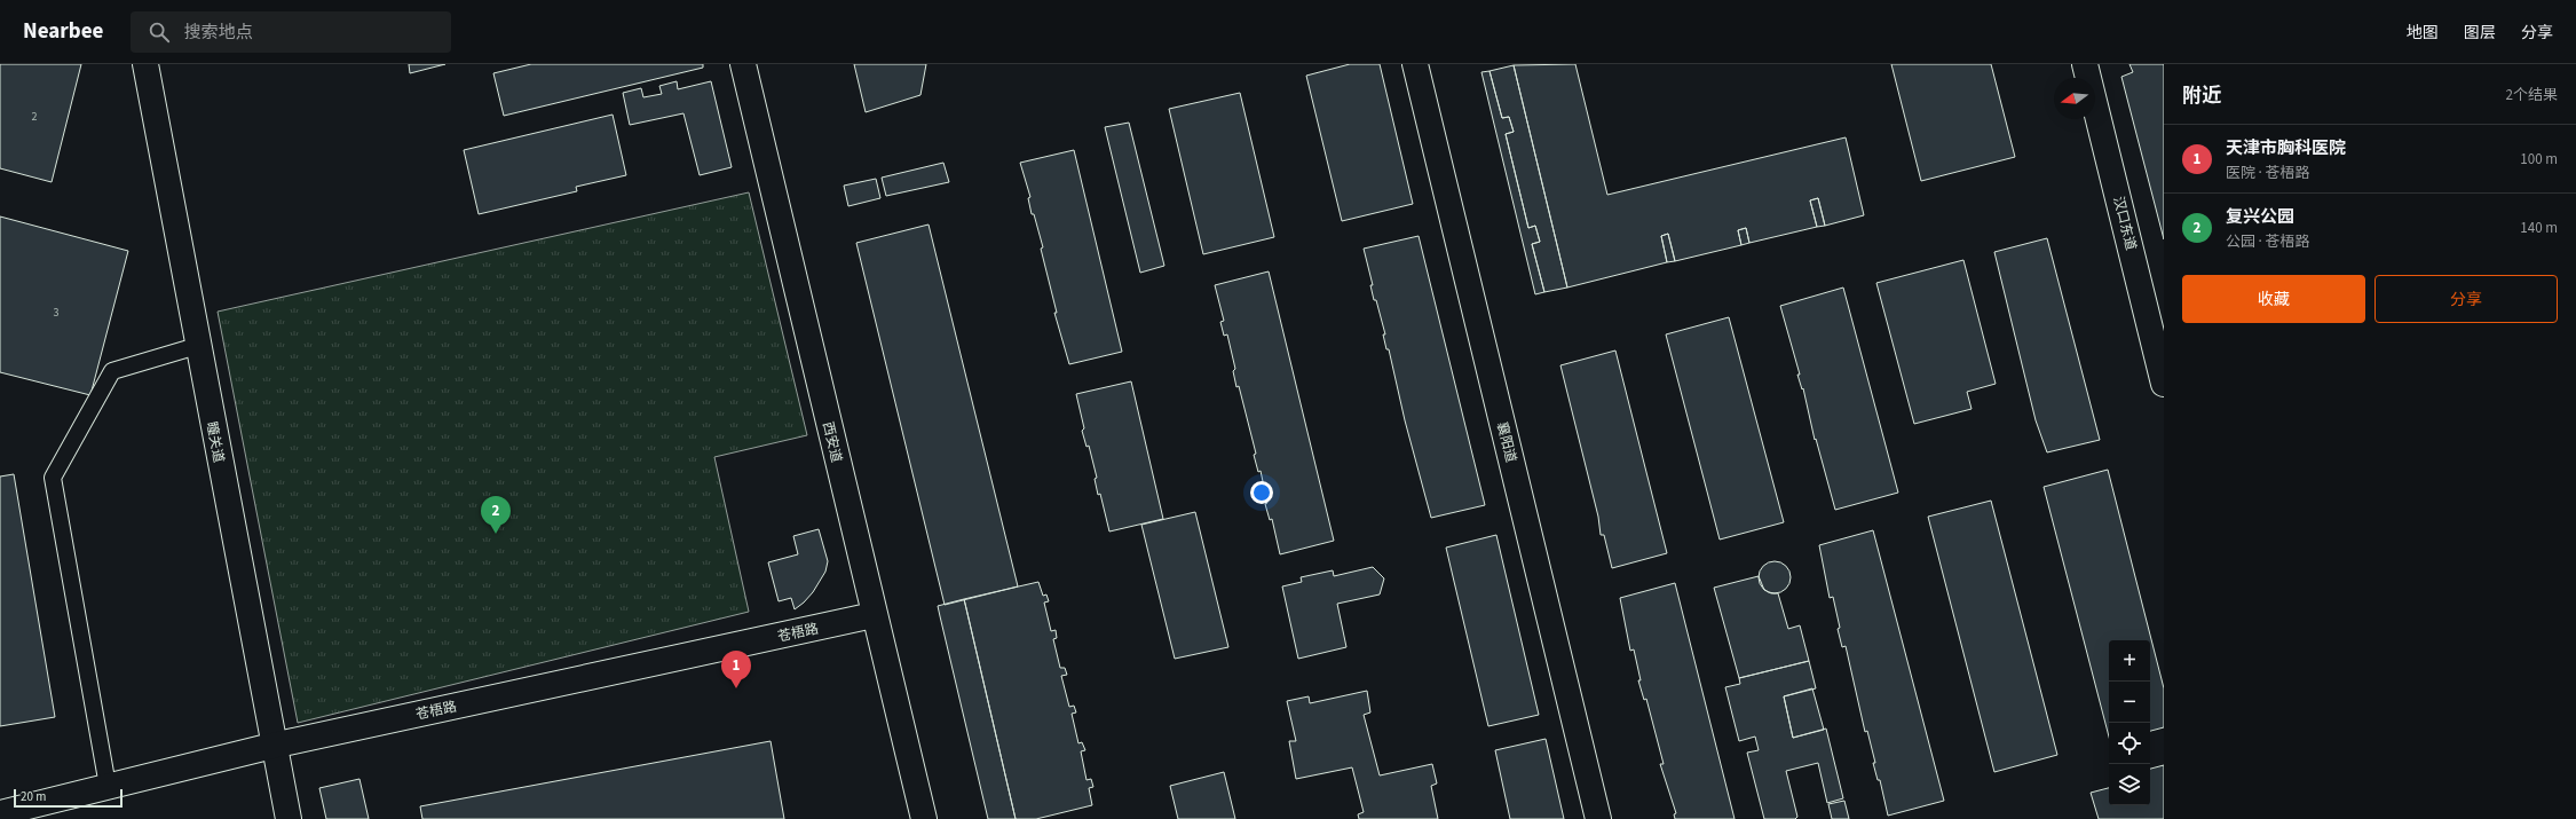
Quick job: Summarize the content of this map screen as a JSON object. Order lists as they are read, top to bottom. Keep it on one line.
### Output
{"streets":{"street":["汉口东道","瞳关道","西安道","襄阳道","苍梧路"]},"crossings":[["瞳关道","苍梧路"],["西安道","苍梧路"]],"house_numbers":["2","3"],"scale_bar":"20 m","north":"left","page":{"header":"Nearbee","search":"搜索地点","nav":["地图","图层","分享"],"heading":["附近","2个结果"],"list":[{"mark":"1","name":"天津市胸科医院","note":"医院 · 苍梧路","value":"100 m"},{"mark":"2","name":"复兴公园","note":"公园 · 苍梧路","value":"140 m"}],"buttons":["收藏","分享"],"pins":["2","1"],"map_buttons":["+","−"],"scale":"20 m"}}
